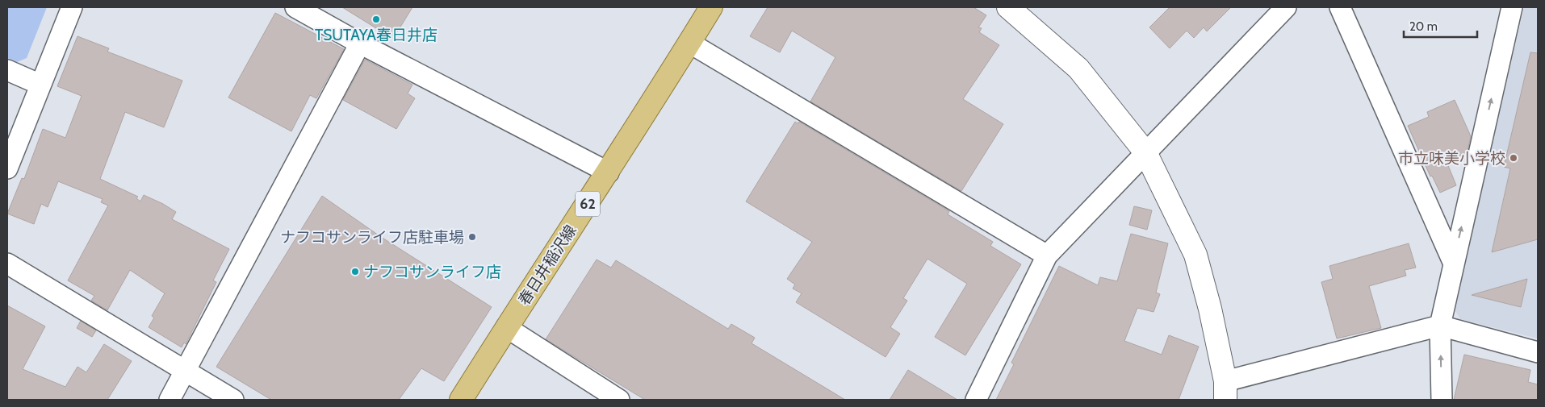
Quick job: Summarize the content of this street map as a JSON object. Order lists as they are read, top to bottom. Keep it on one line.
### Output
{"streets":{"main road":["62","春日井稲沢線"]},"places":["TSUTAYA春日井店","市立味美小学校","ナフコサンライフ店駐車場","ナフコサンライフ店"],"scale_bar":"20 m"}
